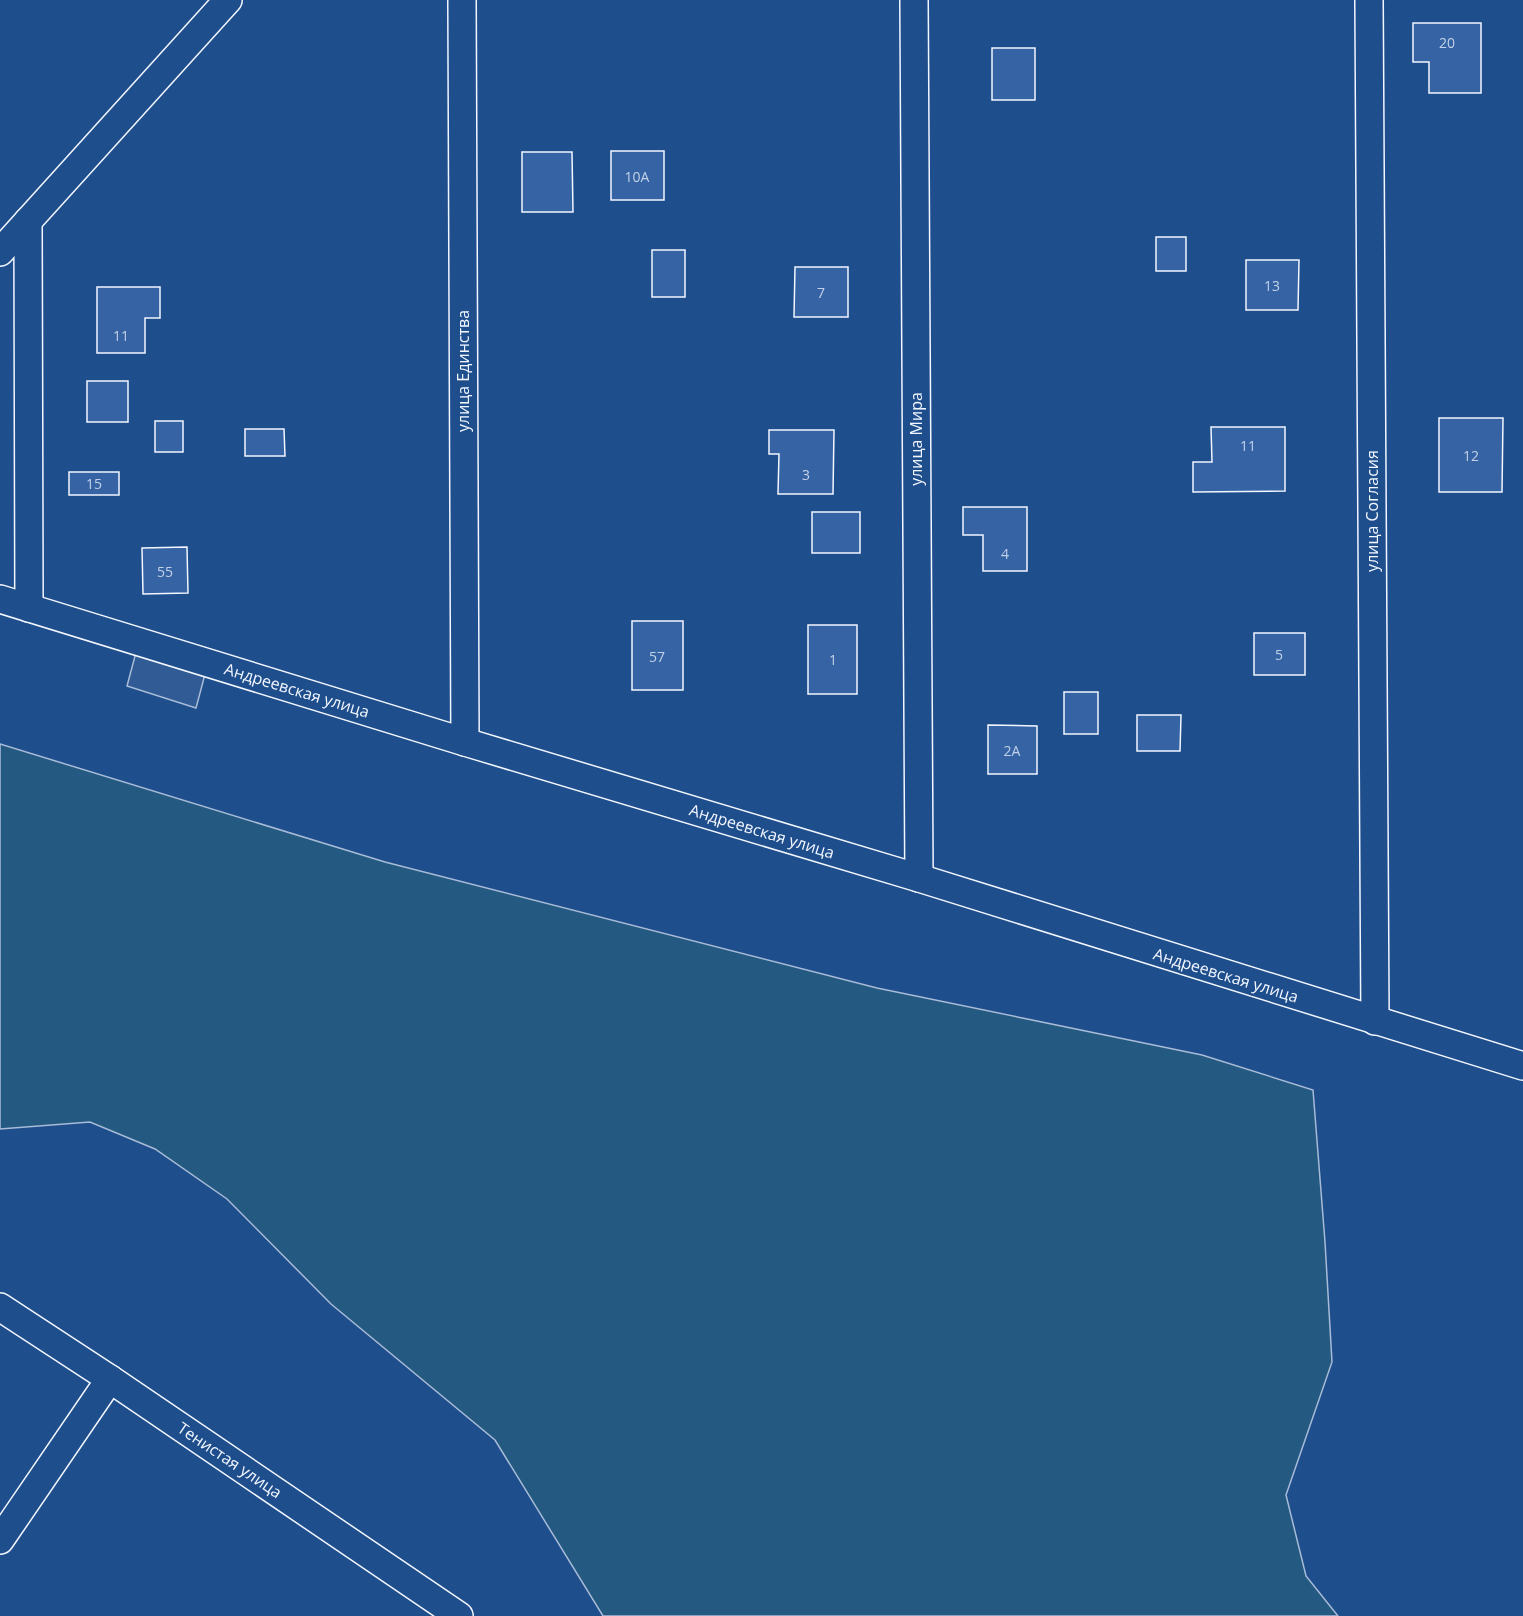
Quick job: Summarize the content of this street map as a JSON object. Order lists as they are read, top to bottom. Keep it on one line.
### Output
{"streets":{"street":["улица Единства","улица Мира","улица Согласия","Андреевская улица","Тенистая улица"]},"crossings":[["улица Единства","Андреевская улица"],["улица Мира","Андреевская улица"],["улица Согласия","Андреевская улица"]],"house_numbers":["20","10А","13","7","11","11","12","3","15","4","55","5","57","1","2А"]}
